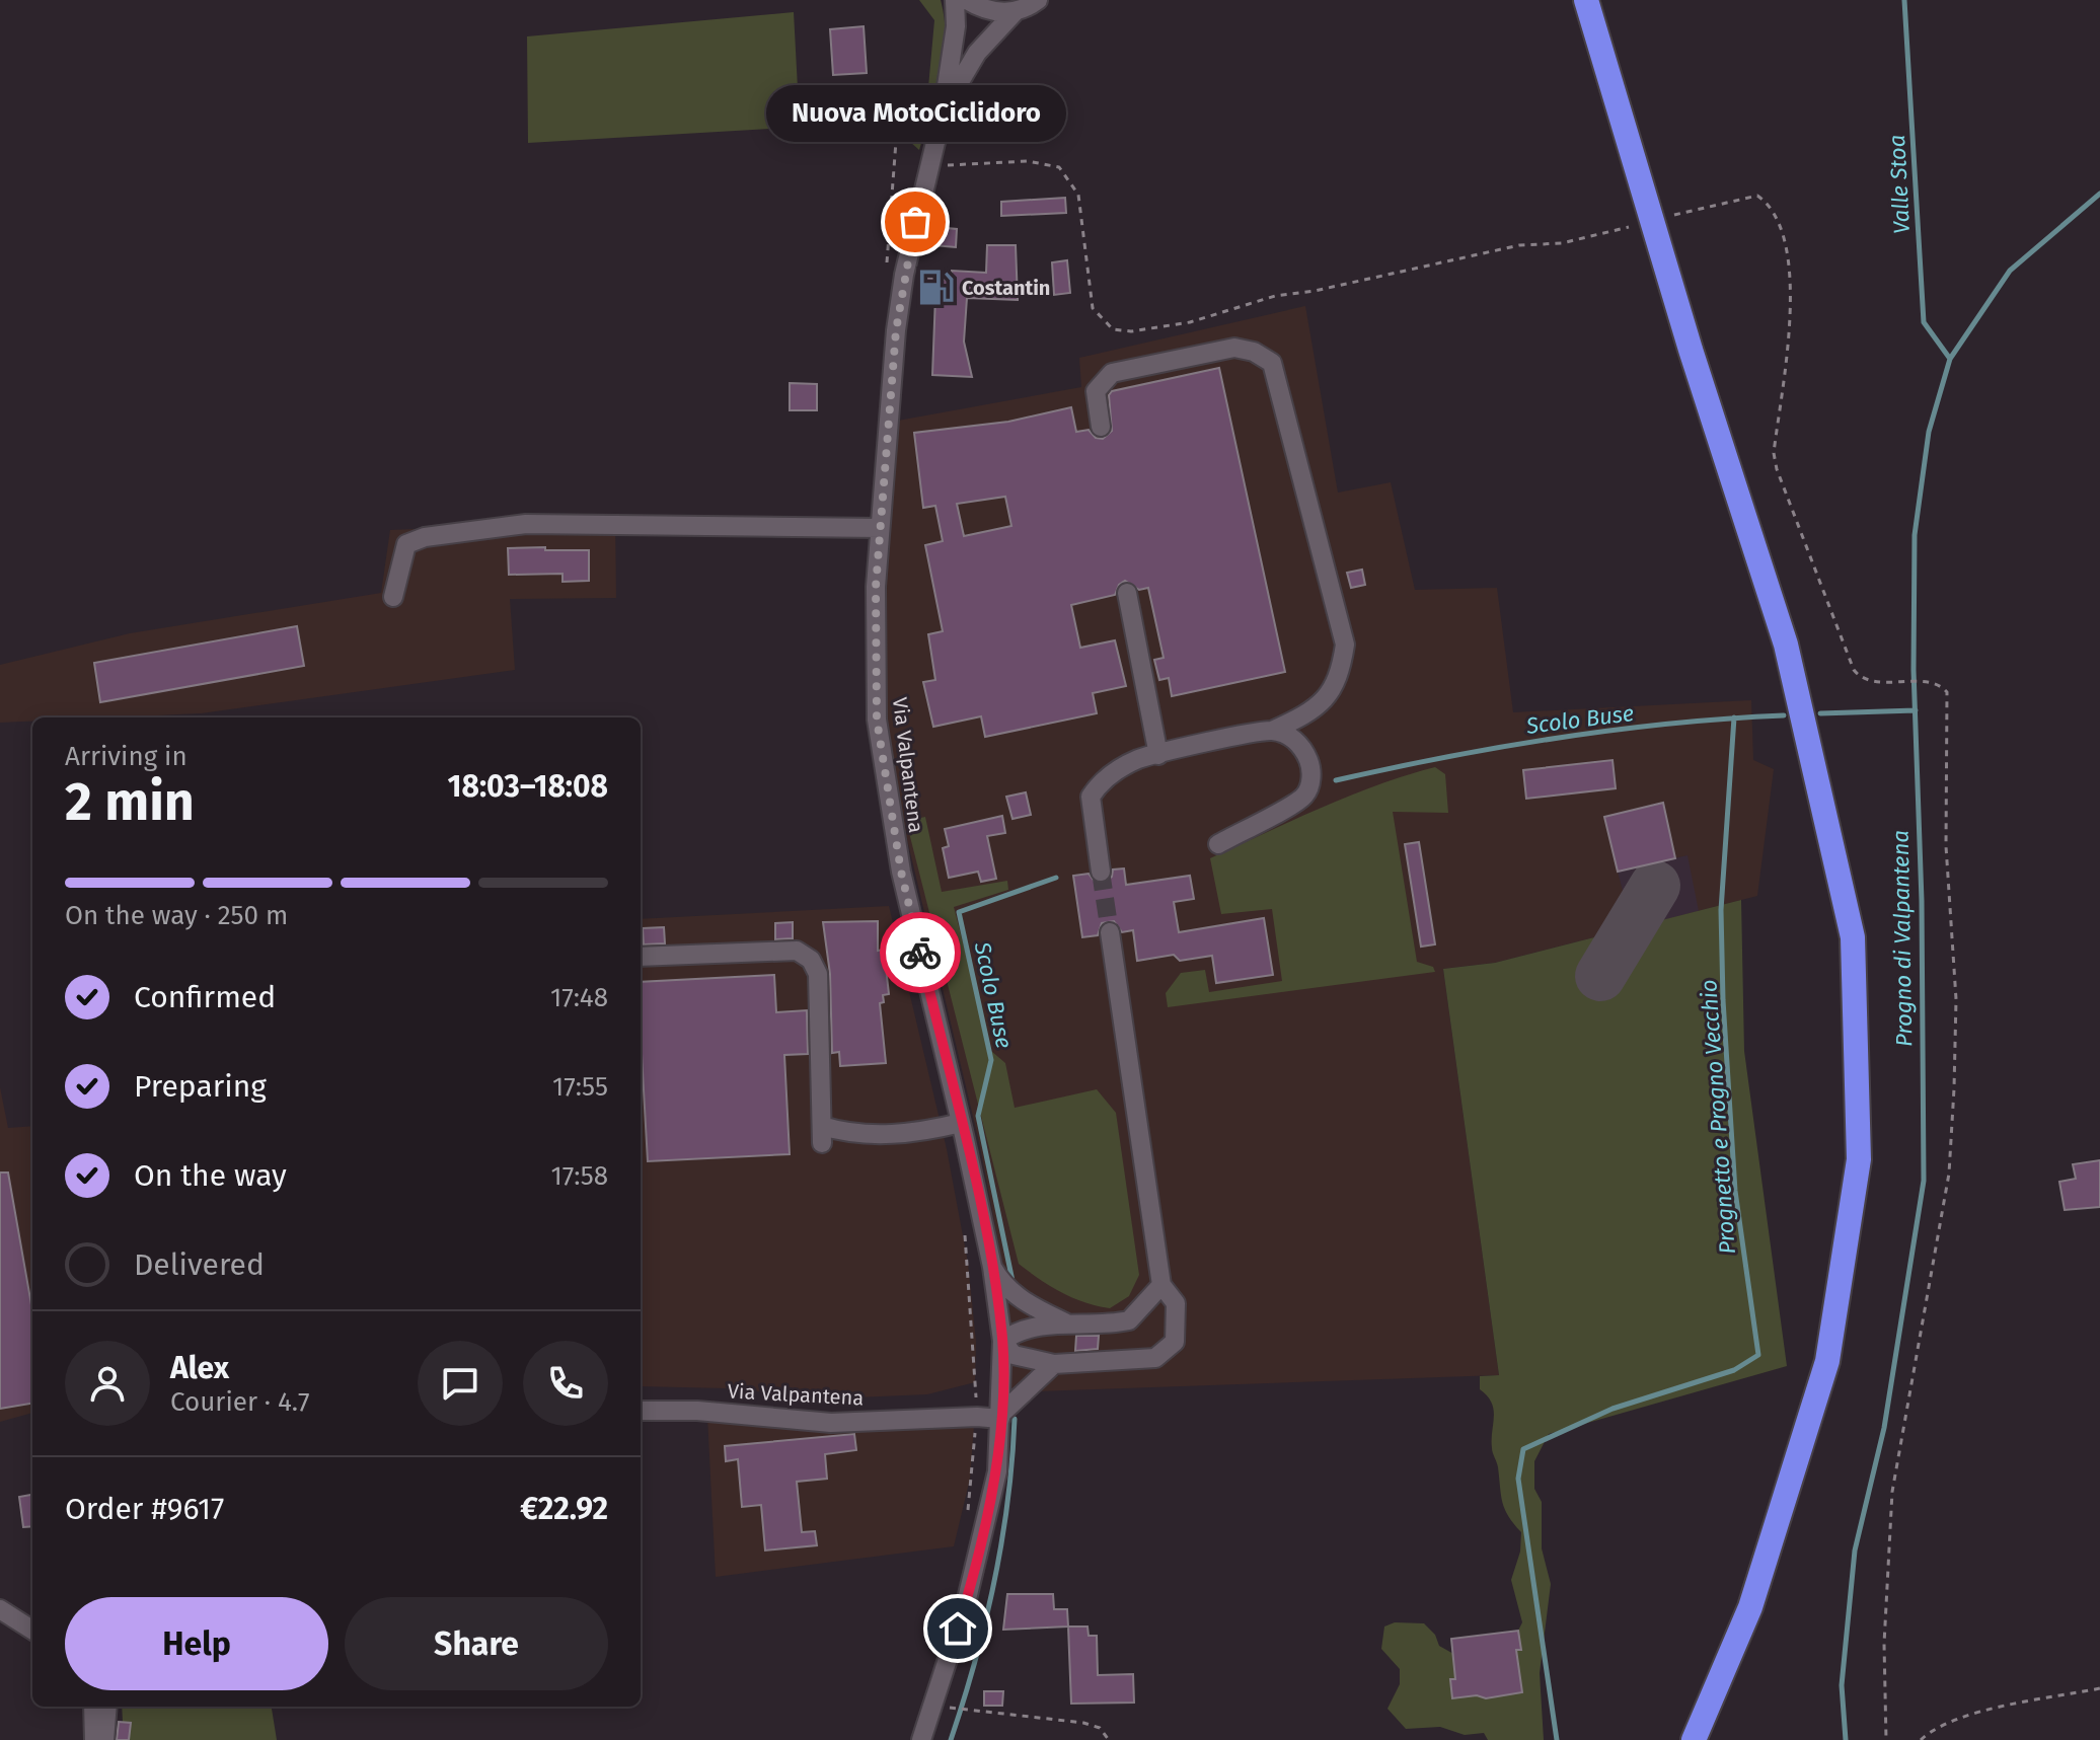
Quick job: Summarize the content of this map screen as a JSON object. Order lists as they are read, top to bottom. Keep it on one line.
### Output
{"streets":{"street":["Via Valpantena"]},"water":["Valle Stoa","Scolo Buse","Progno di Valpantena","Prognetto e Progno Vecchio"],"places":{"other":["Nuova MotoCiclidoro"],"fuel station":["Costantin"]},"page":{"bubble":"Nuova MotoCiclidoro","heading":["2 min","Arriving in","18:03–18:08"],"panel":["Alex","Courier · 4.7","Order #9617","€22.92"],"bar":"On the way · 250 m","list":[["Confirmed","17:48"],["Preparing","17:55"],["On the way","17:58"],"Delivered"],"buttons":["Help","Share"]}}
